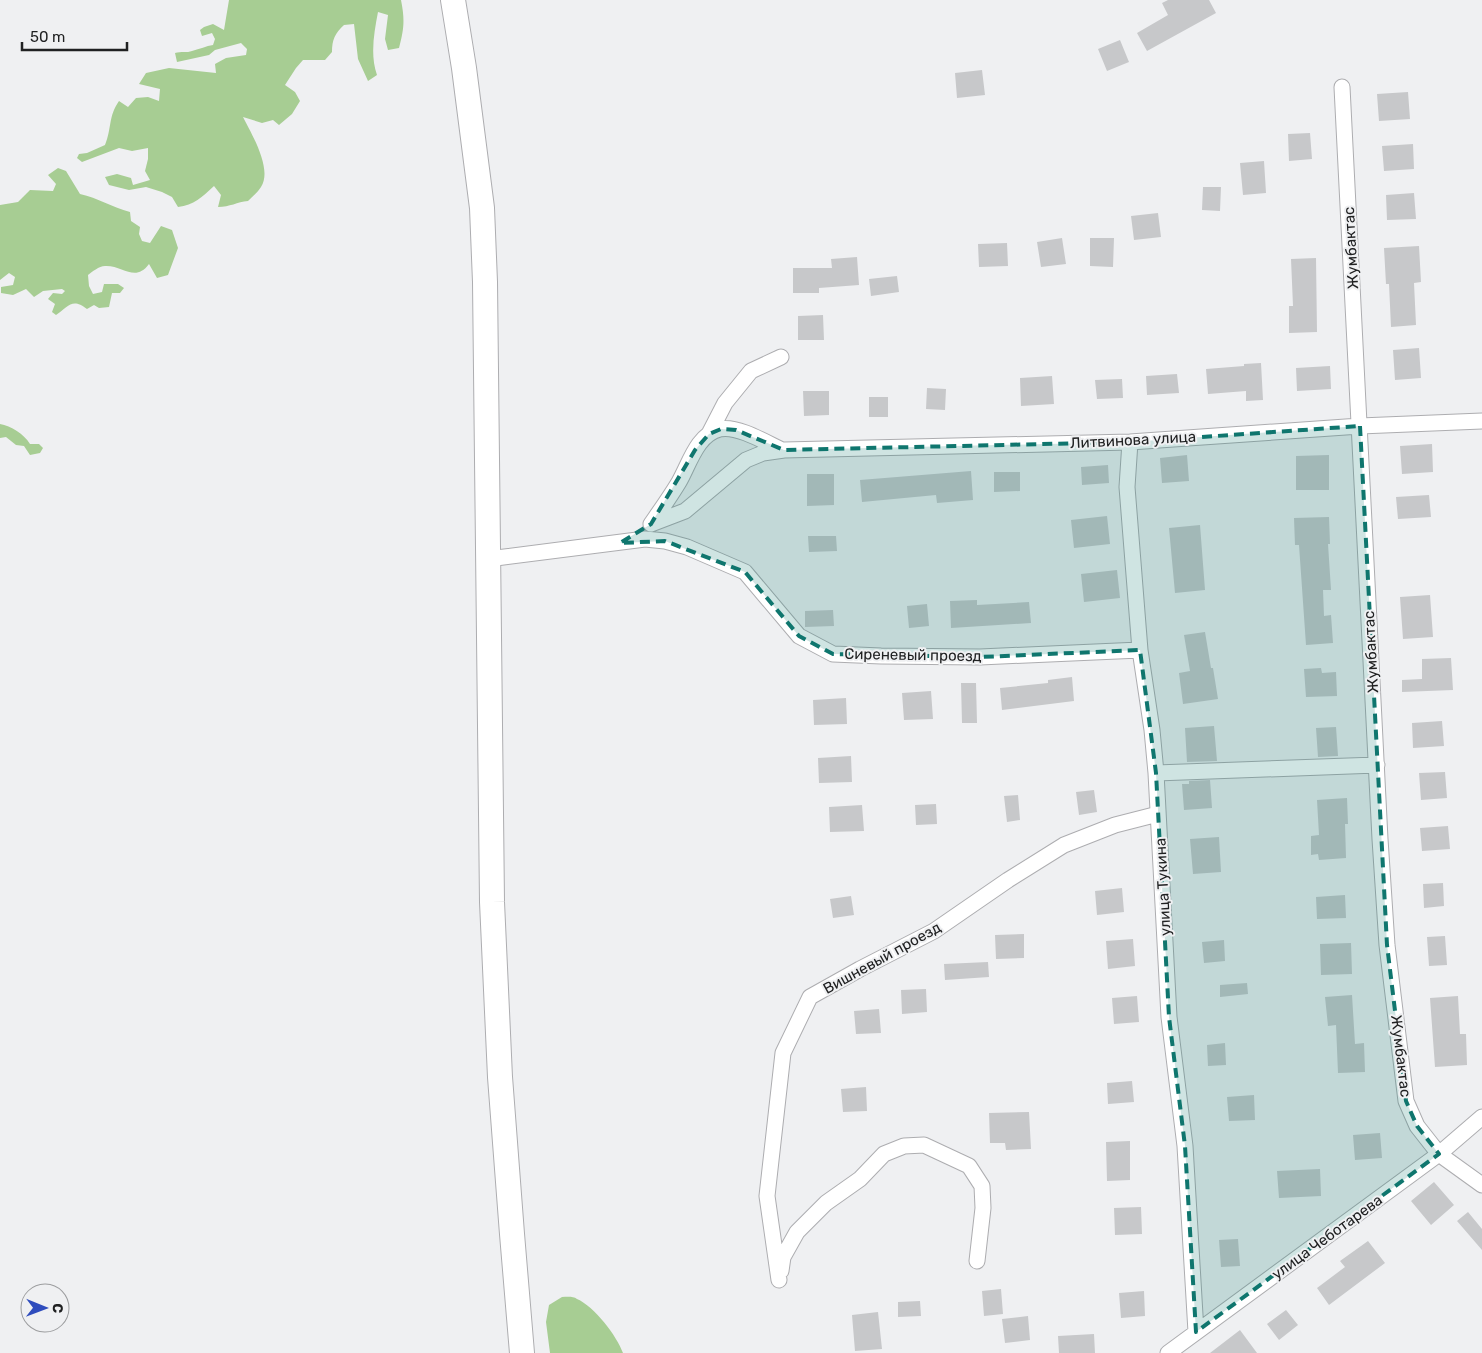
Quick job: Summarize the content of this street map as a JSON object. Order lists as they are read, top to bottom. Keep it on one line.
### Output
{"streets":{"street":["Жумбактас","Литвинова улица","Сиреневый проезд","улица Тукина","Вишневый проезд","улица Чеботарева"]},"crossings":[["Жумбактас","Литвинова улица"],["Жумбактас","улица Чеботарева"],["Литвинова улица","улица Тукина"],["Сиреневый проезд","улица Тукина"],["улица Тукина","Вишневый проезд"],["улица Тукина","улица Чеботарева"]],"scale_bar":"50 m","north":"right"}
